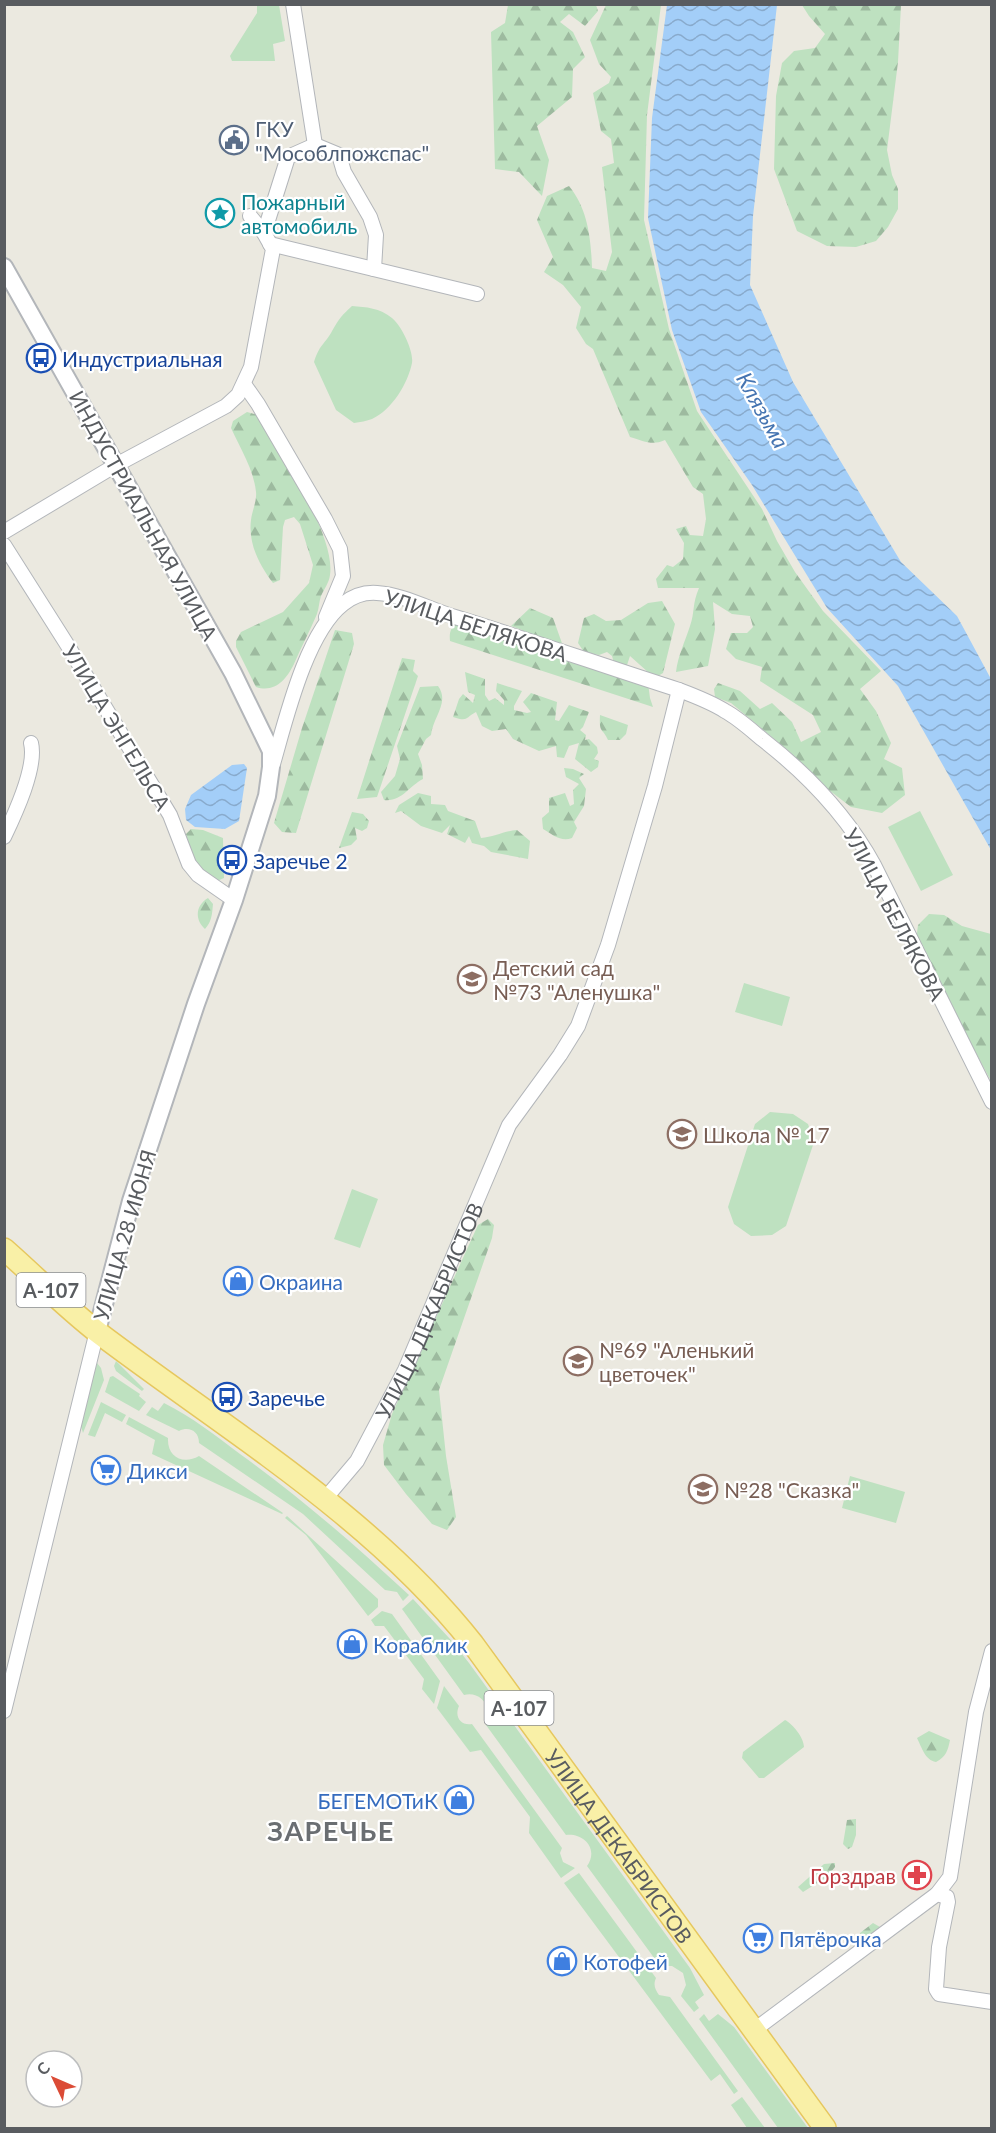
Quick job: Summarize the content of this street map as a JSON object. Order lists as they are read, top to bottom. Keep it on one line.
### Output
{"streets":{"main road":["А-107","УЛИЦА ДЕКАБРИСТОВ"],"street":["ИНДУСТРИАЛЬНАЯ УЛИЦА","УЛИЦА БЕЛЯКОВА","УЛИЦА ЭНГЕЛЬСА","УЛИЦА 28 ИЮНЯ"]},"crossings":[["ИНДУСТРИАЛЬНАЯ УЛИЦА","УЛИЦА БЕЛЯКОВА"],["ИНДУСТРИАЛЬНАЯ УЛИЦА","УЛИЦА 28 ИЮНЯ"],["УЛИЦА БЕЛЯКОВА","УЛИЦА 28 ИЮНЯ"],["УЛИЦА БЕЛЯКОВА","УЛИЦА ДЕКАБРИСТОВ"],["УЛИЦА ЭНГЕЛЬСА","УЛИЦА 28 ИЮНЯ"],["УЛИЦА 28 ИЮНЯ","УЛИЦА ДЕКАБРИСТОВ"]],"districts":["ЗАРЕЧЬЕ"],"water":["Клязьма"],"places":{"public building":["ГКУ \"Мособлпожспас\""],"place":["Пожарный автомобиль"],"bus stop":["Индустриальная","Заречье 2","Заречье"],"school or university":["Детский сад №73 \"Аленушка\"","Школа № 17","№69 \"Аленький цветочек\"","№28 \"Сказка\""],"shop":["Окраина","Кораблик","БЕГЕМОТиК","Котофей"],"supermarket":["Дикси","Пятёрочка"],"pharmacy":["Горздрав"]},"north":"top left"}
